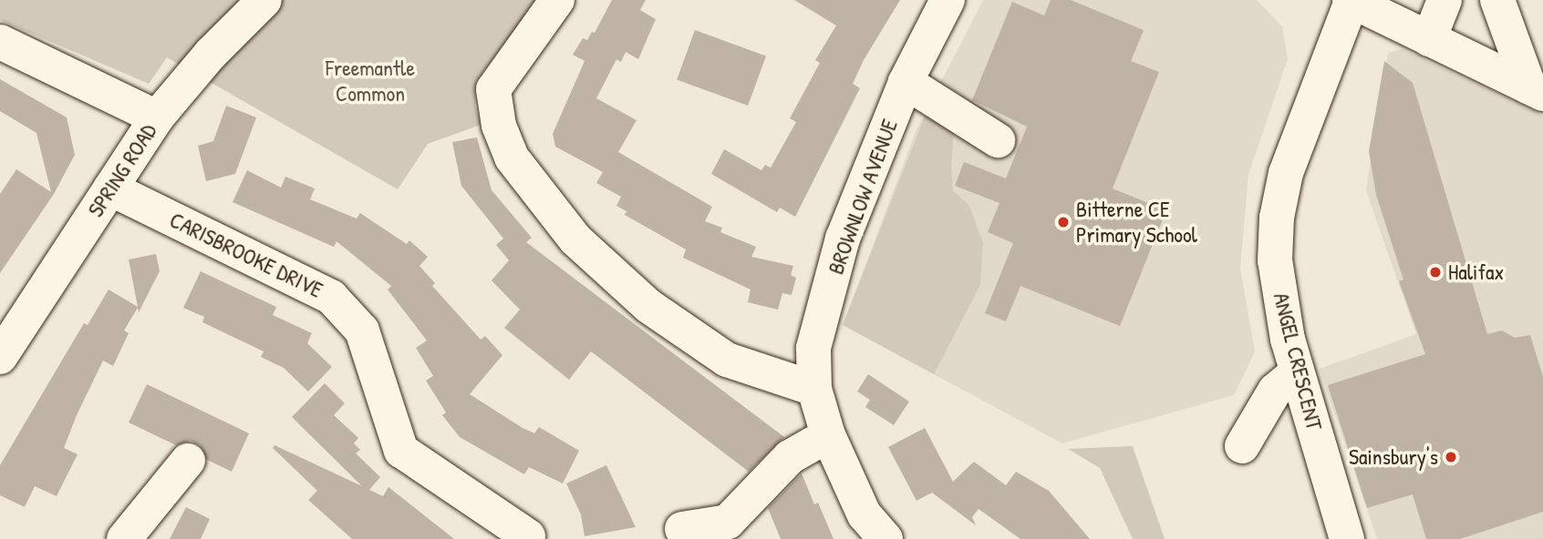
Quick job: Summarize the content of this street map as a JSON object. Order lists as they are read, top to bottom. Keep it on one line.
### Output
{"streets":{"street":["SPRING ROAD","BROWNLOW AVENUE","CARISBROOKE DRIVE","ANGEL CRESCENT"]},"crossings":[["SPRING ROAD","CARISBROOKE DRIVE"]],"parks":["Freemantle Common"],"places":["Bitterne CE Primary School","Halifax","Sainsbury's"]}
